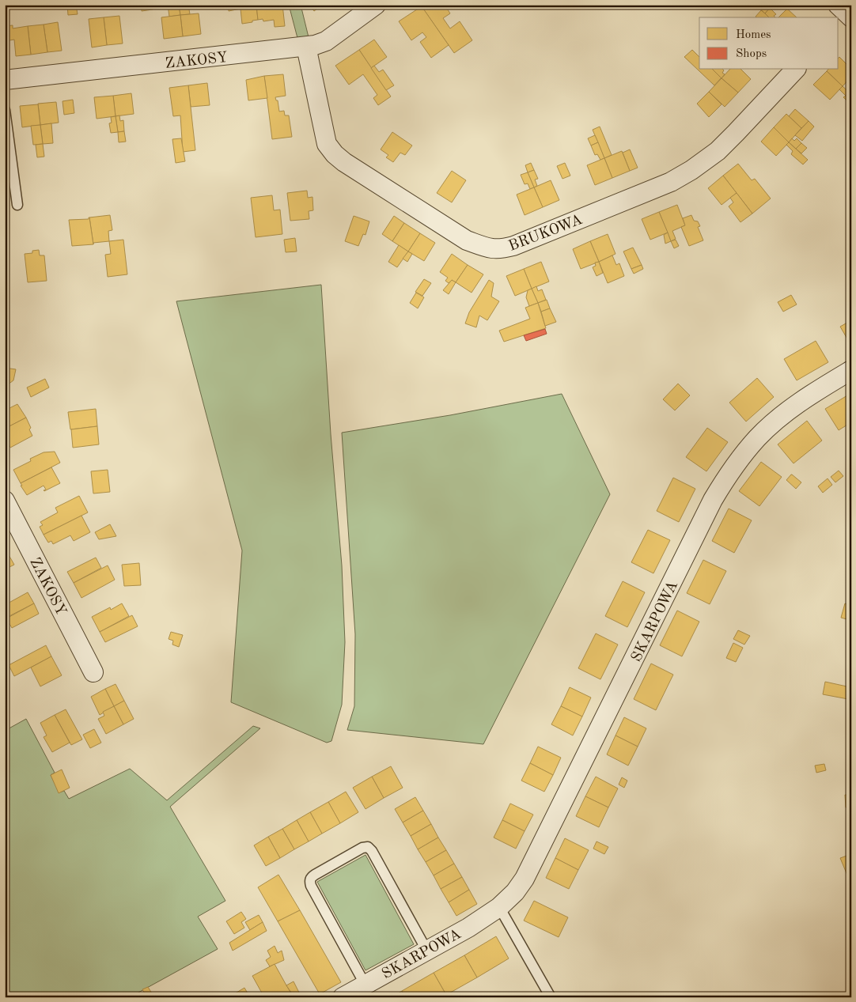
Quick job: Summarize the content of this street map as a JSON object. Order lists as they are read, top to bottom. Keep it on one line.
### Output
{"streets":{"street":["ZAKOSY","BRUKOWA","SKARPOWA"]},"crossings":[["ZAKOSY","BRUKOWA"]],"legend":["Homes","Shops"]}
